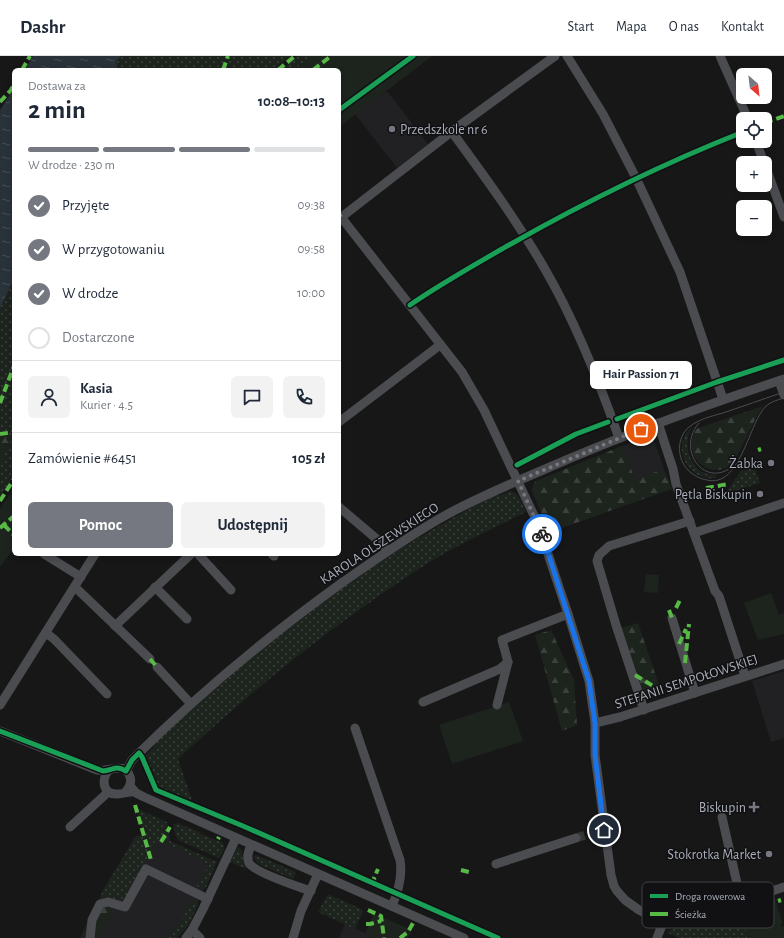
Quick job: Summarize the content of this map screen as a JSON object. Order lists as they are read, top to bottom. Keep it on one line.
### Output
{"streets":{"street":["KAROLA OLSZEWSKIEGO","STEFANII SEMPOŁOWSKIEJ"]},"places":{"other":["Przedszkole nr 6","Hair Passion 71","Żabka","Pętla Biskupin","Stokrotka Market"],"health":["Biskupin"]},"legend":["Droga rowerowa","Ścieżka"],"north":"bottom right","page":{"header":"Dashr","nav":["Start","Mapa","O nas","Kontakt"],"map_buttons":["+","−"],"heading":["2 min","Dostawa za","10:08–10:13"],"panel":["Kasia","Kurier · 4.5","Zamówienie #6451","105 zł"],"bar":"W drodze · 230 m","list":[["Przyjęte","09:38"],["W przygotowaniu","09:58"],["W drodze","10:00"],"Dostarczone"],"bubble":"Hair Passion 71","buttons":["Pomoc","Udostępnij"]}}
